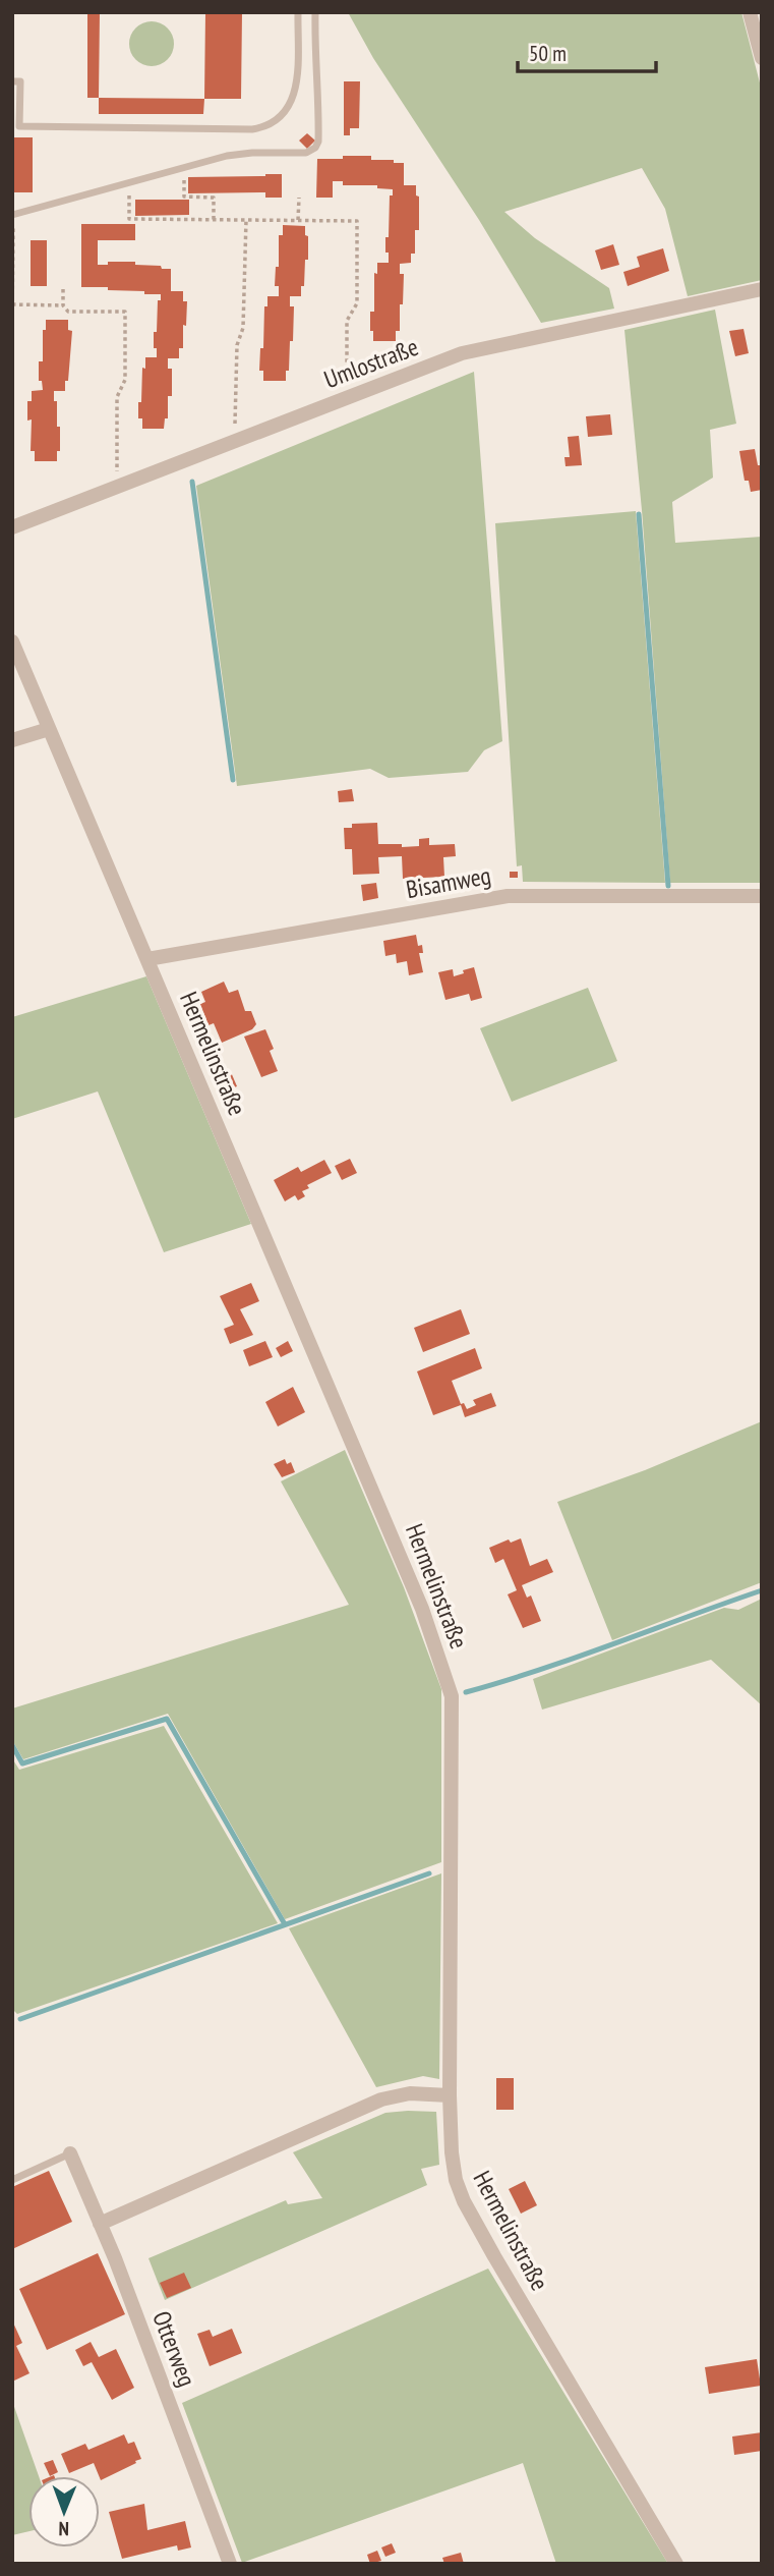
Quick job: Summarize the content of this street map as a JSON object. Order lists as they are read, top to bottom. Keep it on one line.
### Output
{"streets":{"street":["Umlostraße","Bisamweg","Hermelinstraße","Otterweg"]},"crossings":[["Bisamweg","Hermelinstraße"]],"scale_bar":"50 m","north":"bottom"}
